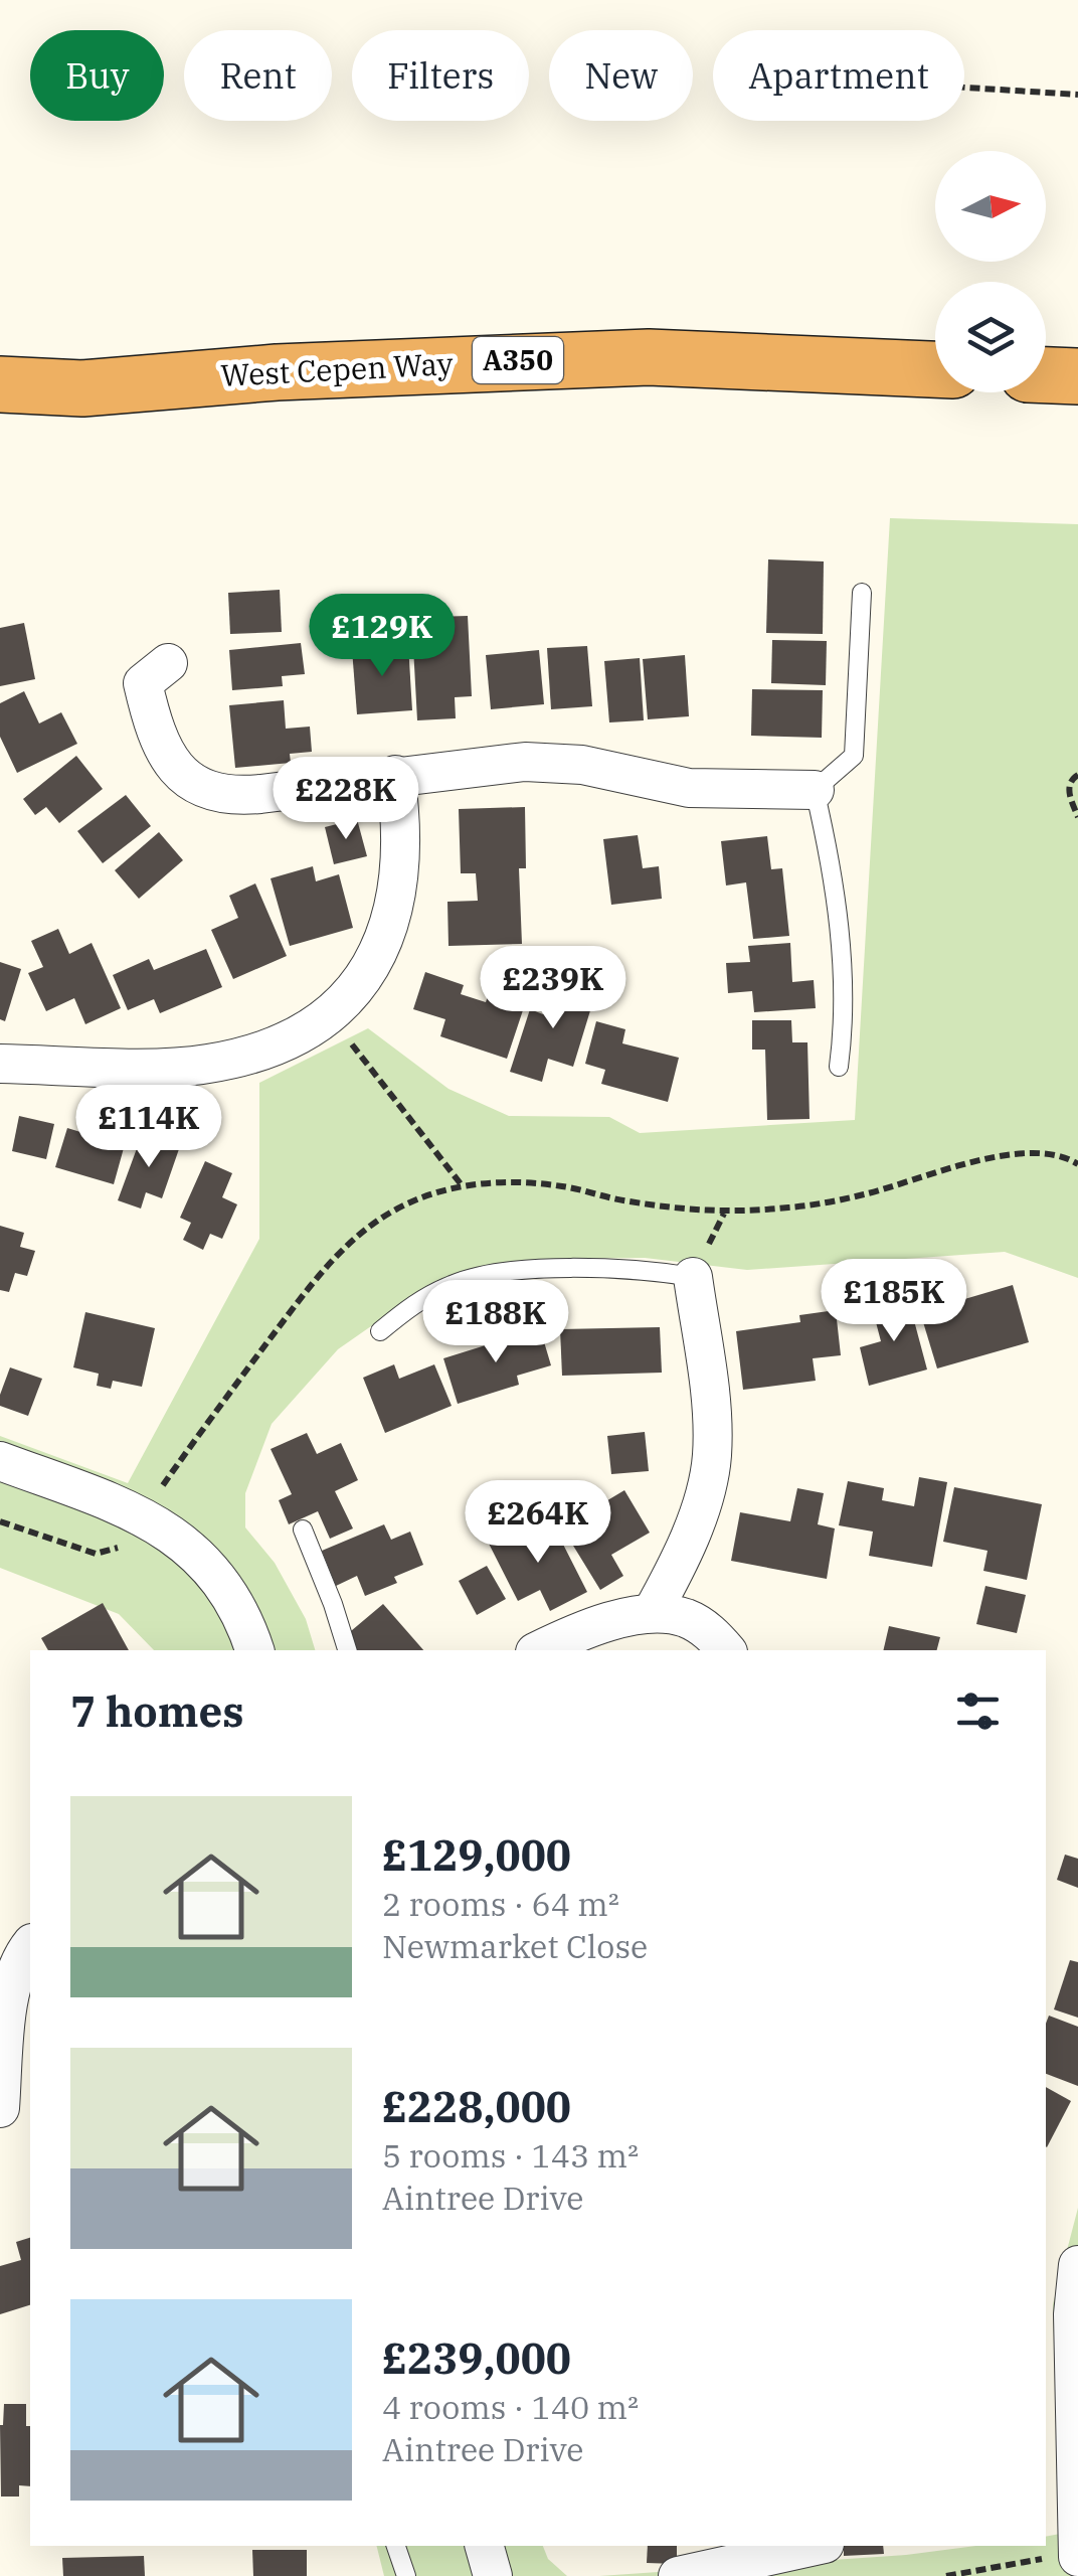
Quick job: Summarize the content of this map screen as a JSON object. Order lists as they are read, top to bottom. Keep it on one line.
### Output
{"streets":{"highway":["A350","West Cepen Way"]},"north":"right","page":{"chip":["Buy","Rent","Filters","New","Apartment"],"price":["£129K","£228K","£239K","£114K","£185K","£188K","£264K"],"heading":"7 homes","list":[{"name":"£129,000","note":"2 rooms · 64 m² · Newmarket Close"},{"name":"£228,000","note":"5 rooms · 143 m² · Aintree Drive"},{"name":"£239,000","note":"4 rooms · 140 m² · Aintree Drive"}]}}
